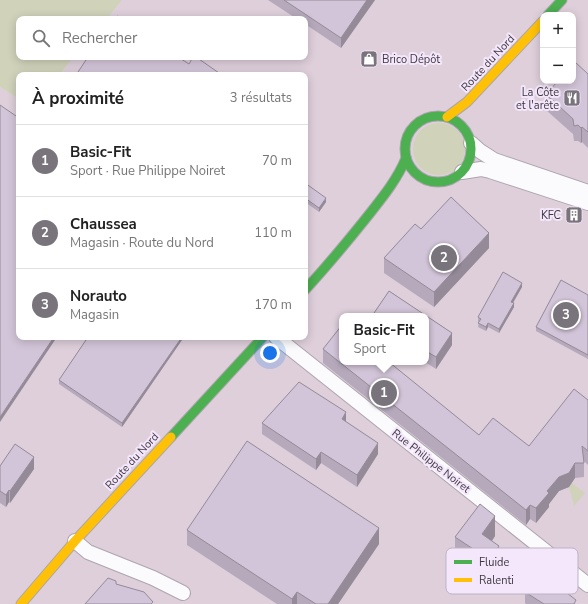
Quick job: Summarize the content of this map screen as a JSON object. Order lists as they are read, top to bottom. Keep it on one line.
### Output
{"streets":{"main road":["Route du Nord"],"street":["Rue Philippe Noiret"]},"places":{"shop":["Brico Dépôt"],"restaurant":["La Côte et l'arête"],"building":["KFC"]},"legend":["Fluide","Ralenti"],"page":{"map_buttons":["+","−"],"search":"Rechercher","heading":["À proximité","3 résultats"],"list":[{"mark":"1","name":"Basic-Fit","note":"Sport · Rue Philippe Noiret","value":"70 m"},{"mark":"2","name":"Chaussea","note":"Magasin · Route du Nord","value":"110 m"},{"mark":"3","name":"Norauto","note":"Magasin","value":"170 m"}],"pins":["2","3","1"],"popup":["Basic-Fit","Sport"]}}
